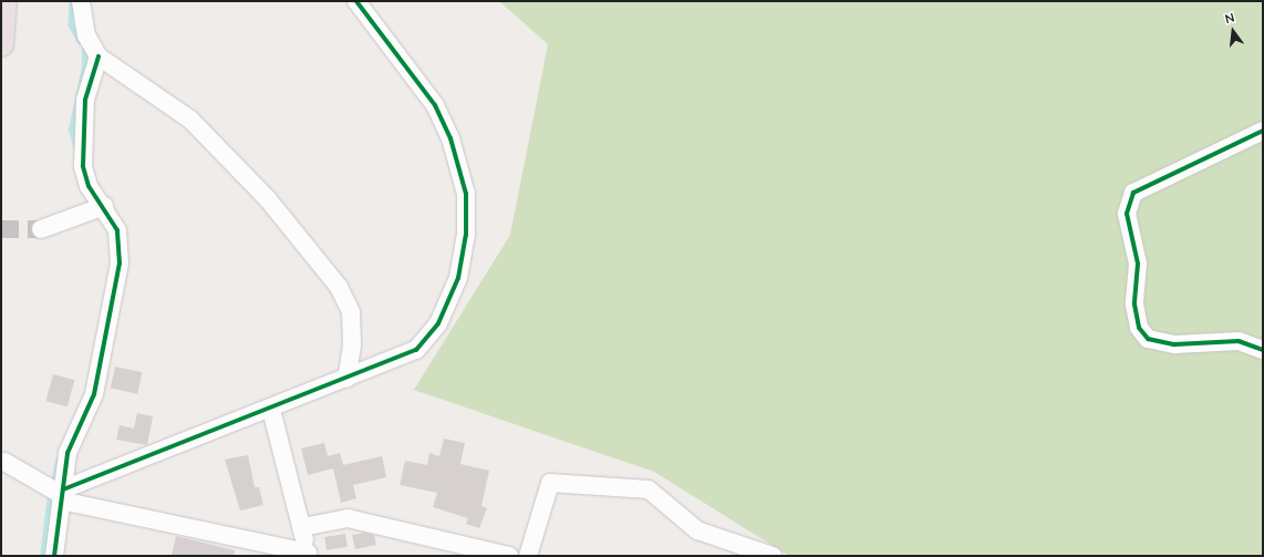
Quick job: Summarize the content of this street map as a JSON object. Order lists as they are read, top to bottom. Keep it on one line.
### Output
{"north":"top"}
